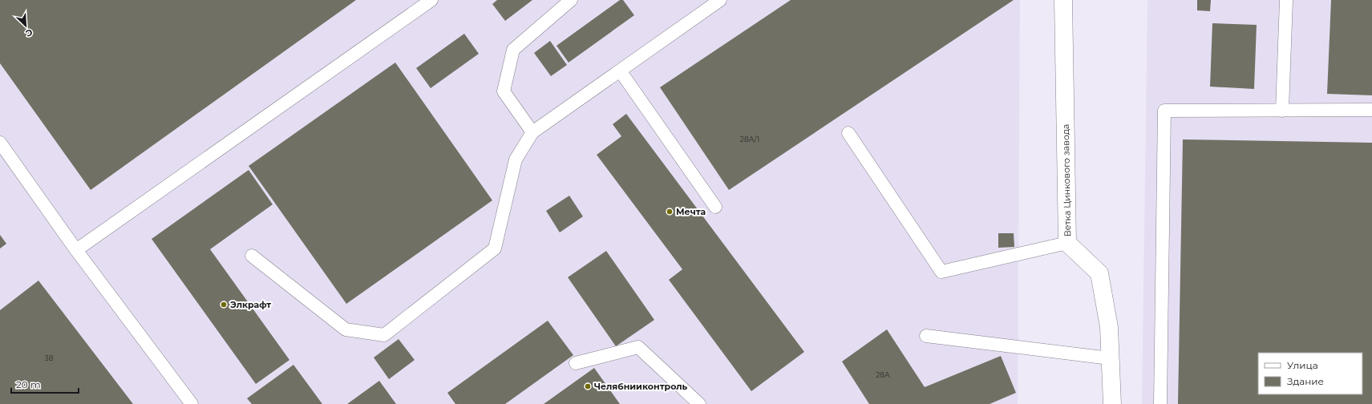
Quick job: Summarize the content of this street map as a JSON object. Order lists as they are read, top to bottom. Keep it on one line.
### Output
{"streets":{"street":["Ветка Цинкового завода"]},"places":["Мечта","Элкрафт","Челябнииконтроль"],"house_numbers":["28А/1","38","28А"],"legend":["Улица","Здание"],"scale_bar":"20 m","north":"bottom right"}
